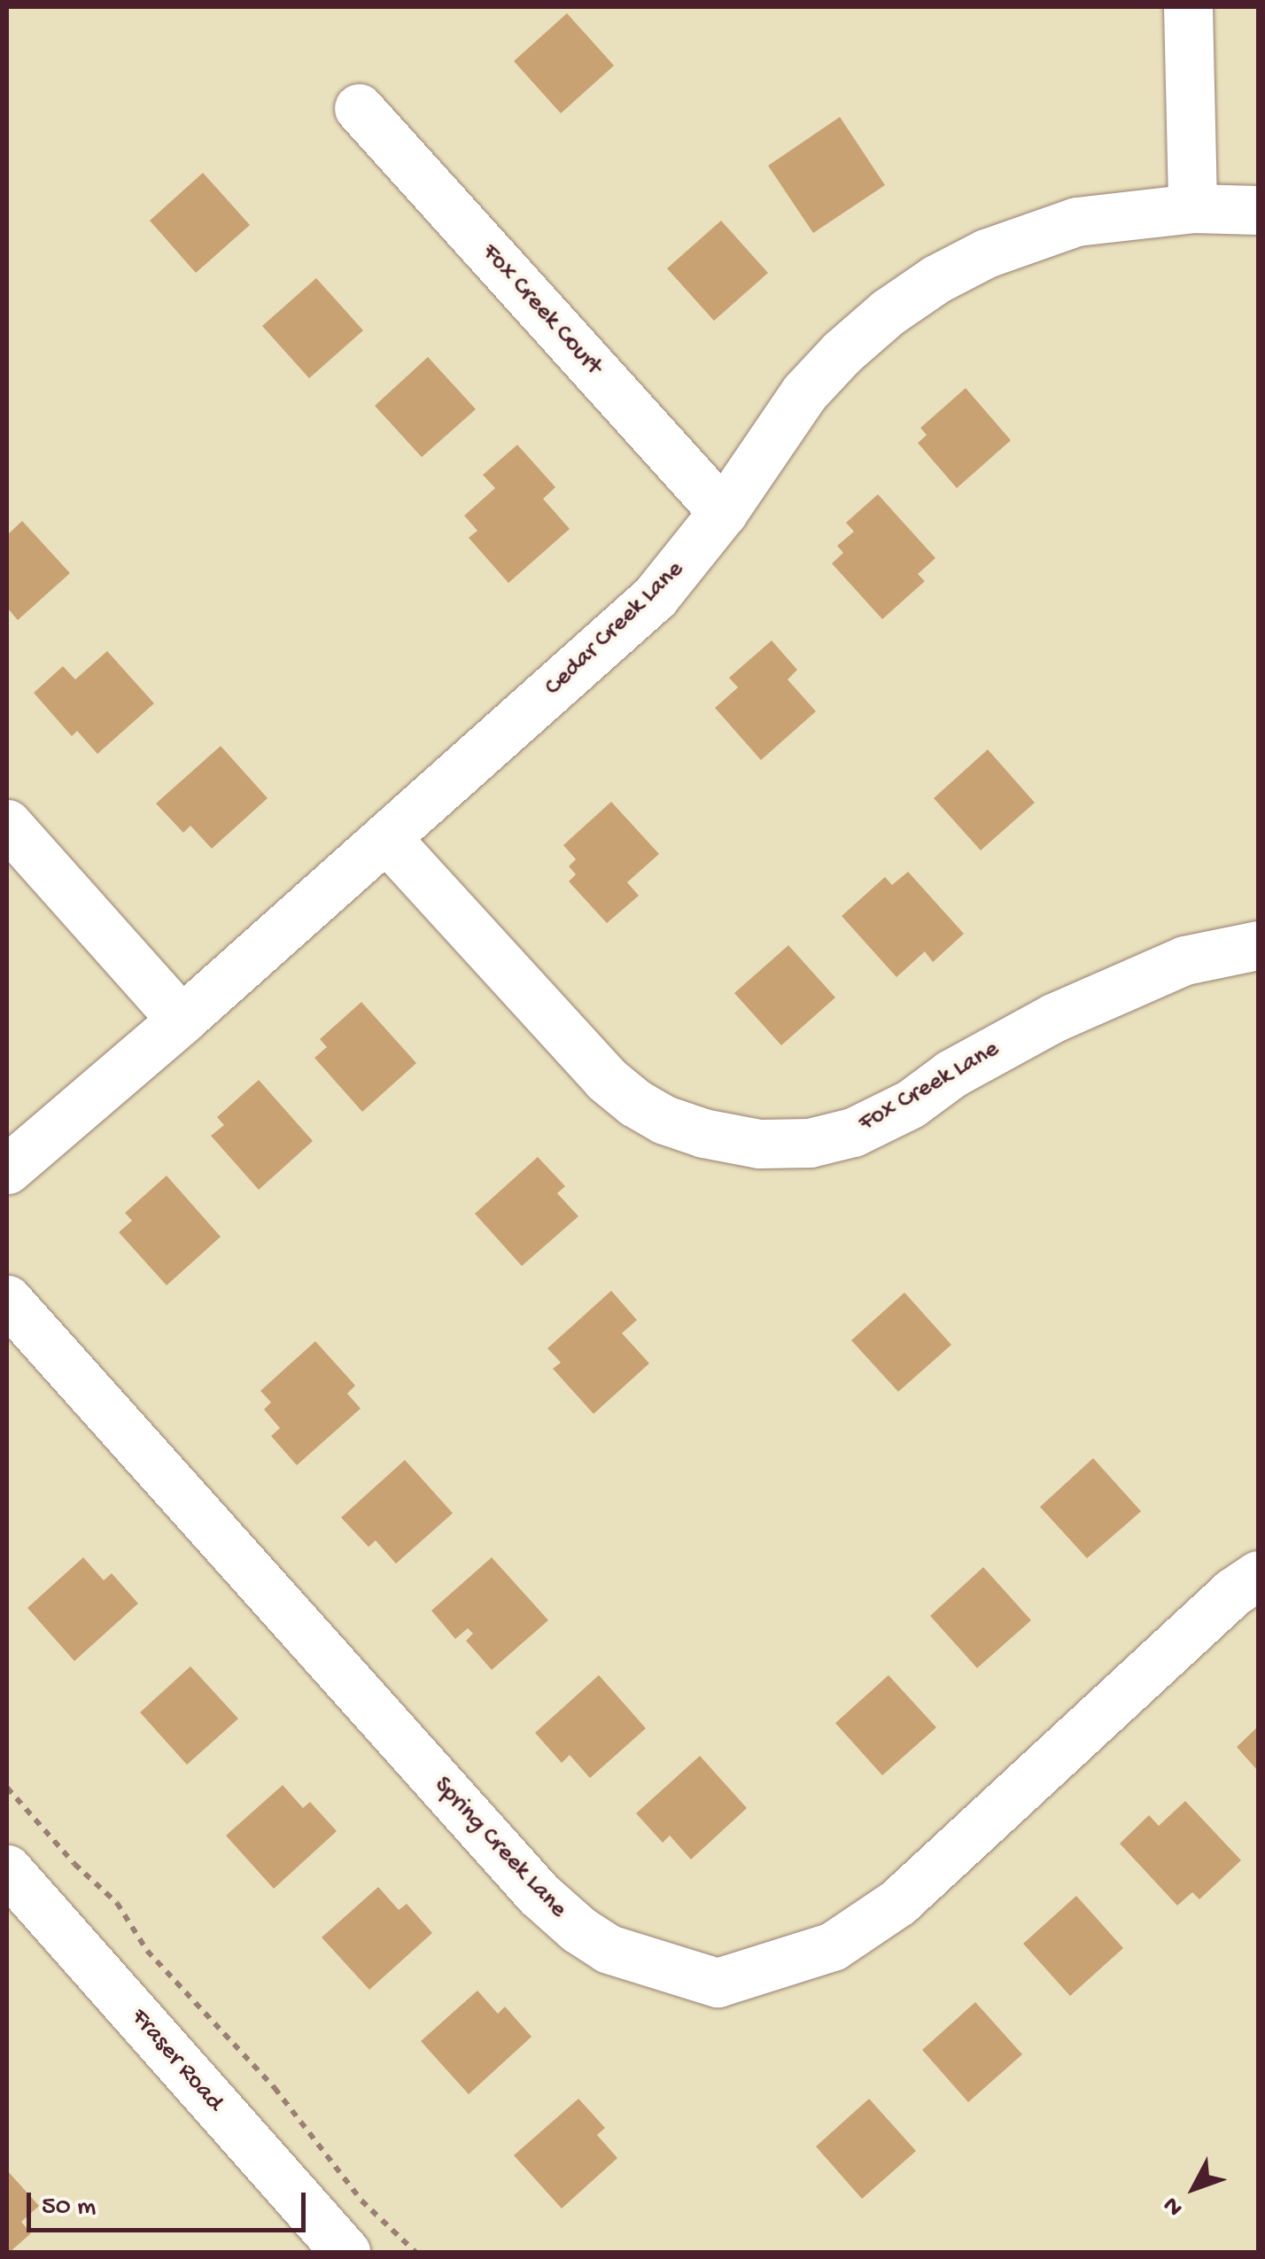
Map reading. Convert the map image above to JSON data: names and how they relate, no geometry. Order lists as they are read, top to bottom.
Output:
{
  "streets": {
    "street": [
      "Fox Creek Court",
      "Cedar Creek Lane",
      "Fox Creek Lane",
      "Spring Creek Lane",
      "Fraser Road"
    ]
  },
  "crossings": [
    ["Fox Creek Court", "Cedar Creek Lane"],
    ["Cedar Creek Lane", "Fox Creek Lane"]
  ],
  "scale_bar": "50 m",
  "north": "bottom left"
}
